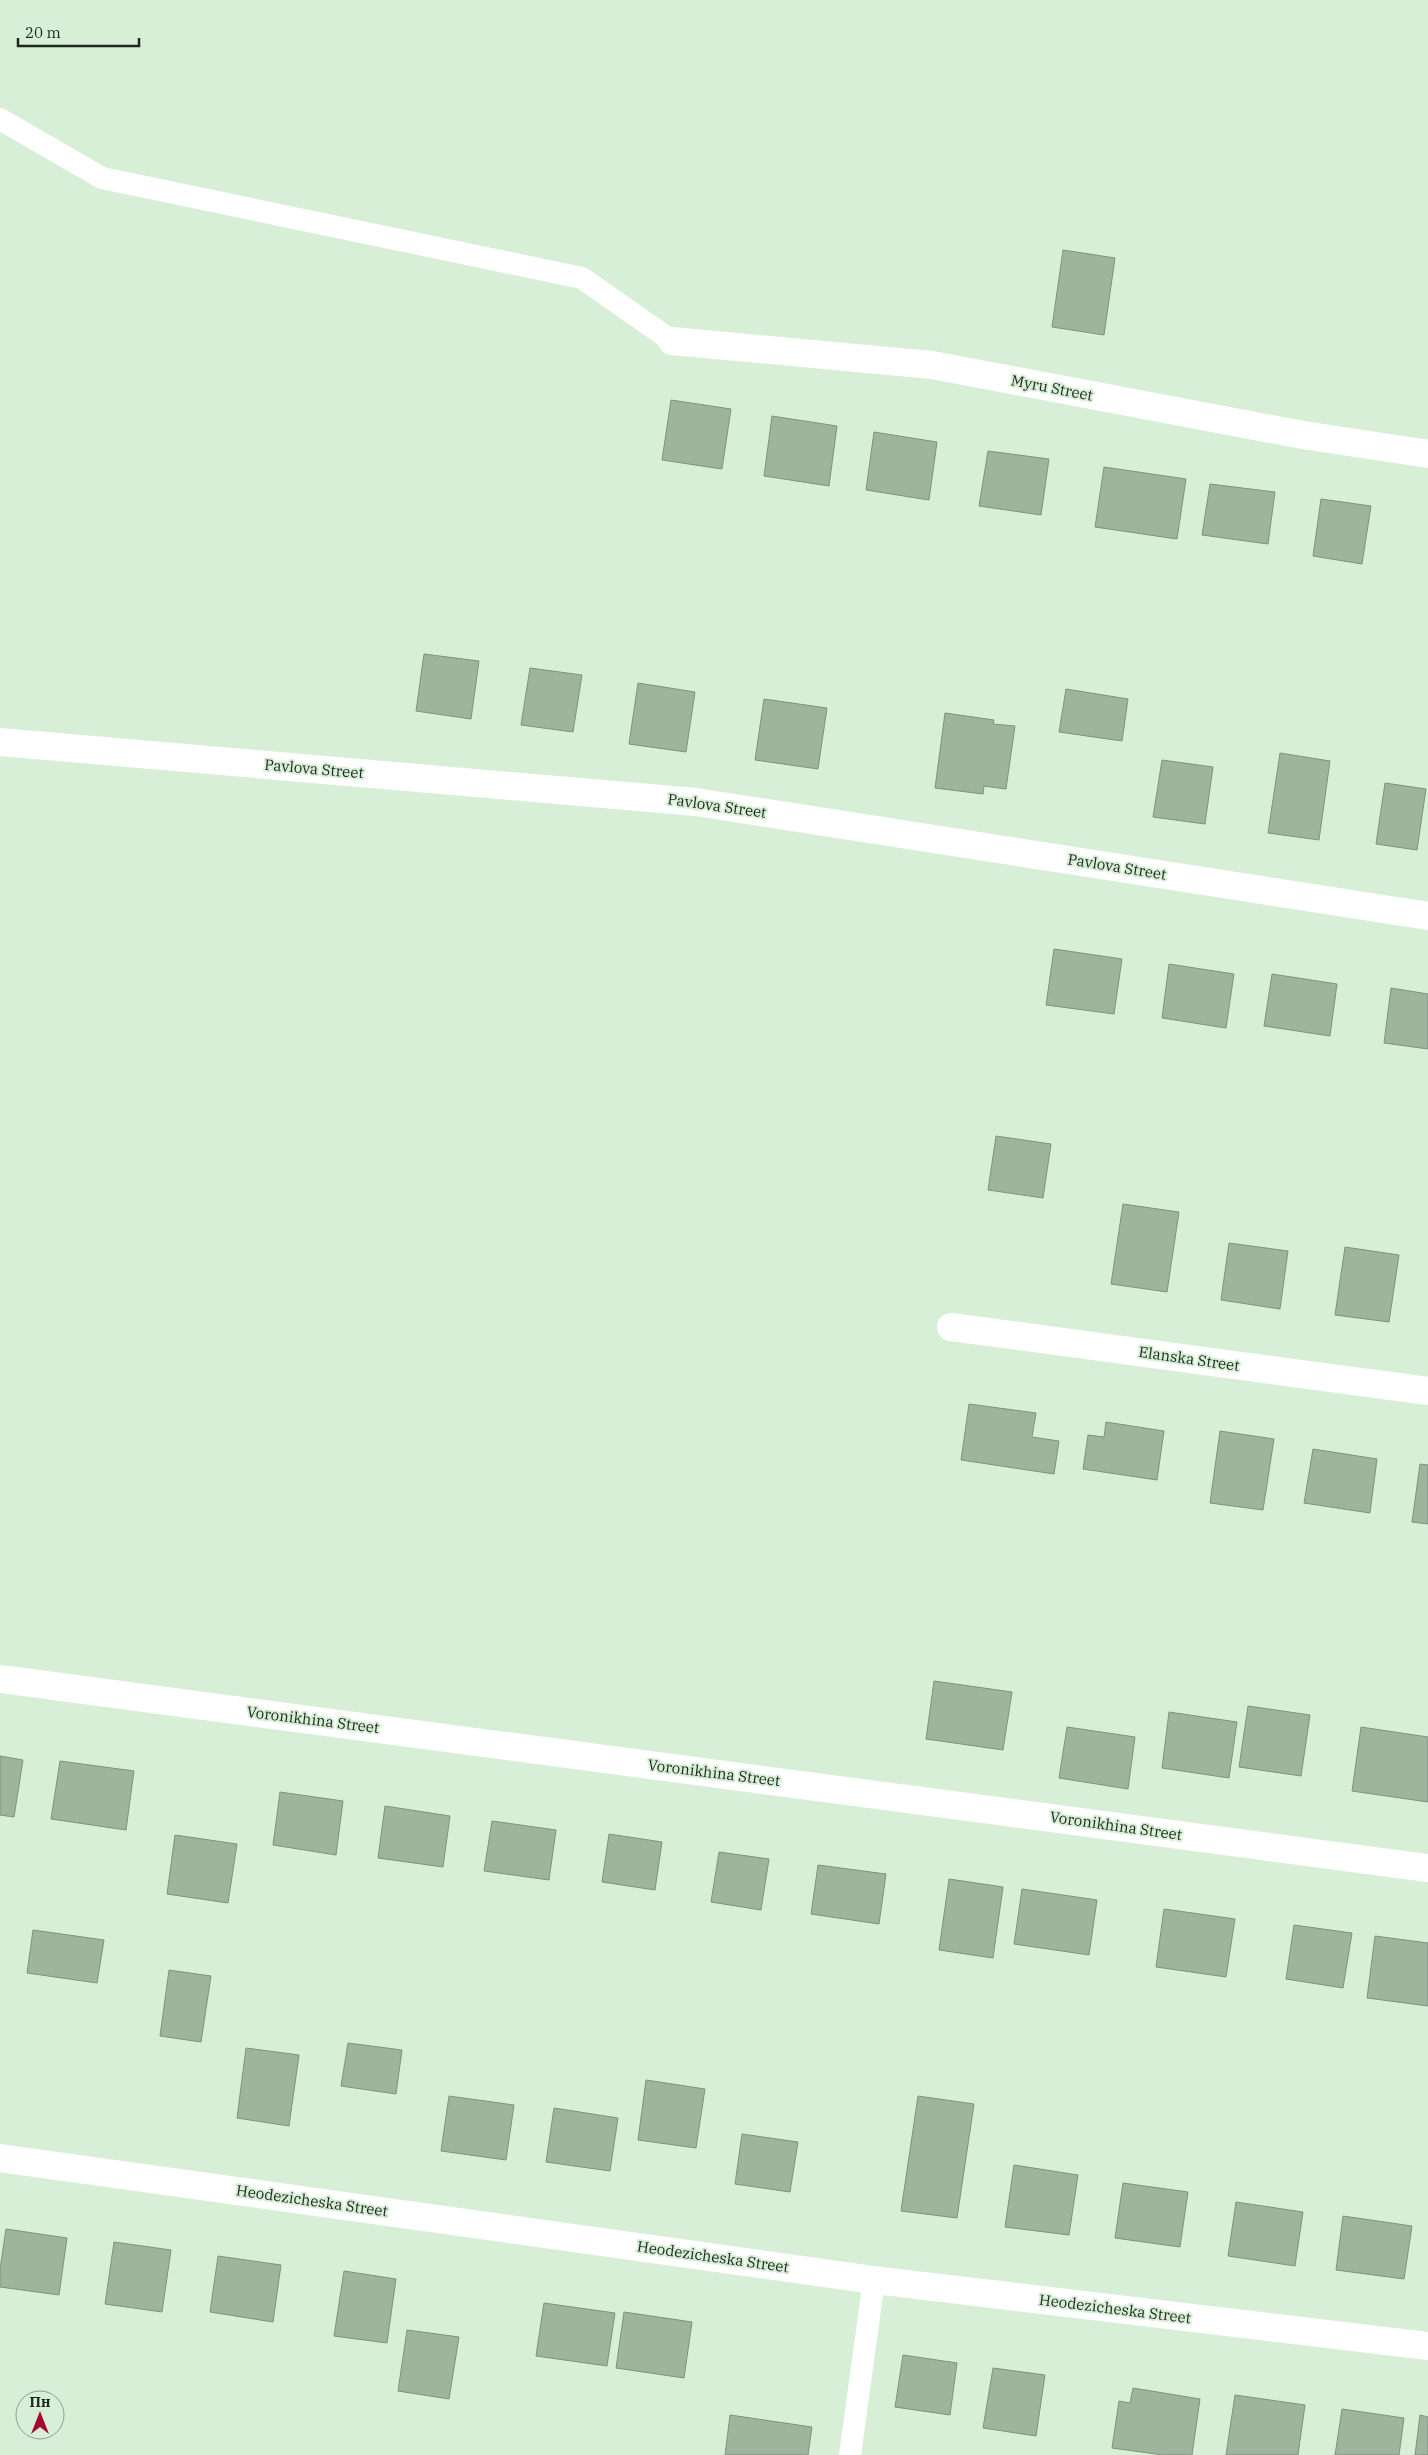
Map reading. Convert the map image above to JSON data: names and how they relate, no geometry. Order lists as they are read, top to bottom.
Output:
{
  "streets": {
    "street": [
      "Myru Street",
      "Pavlova Street",
      "Elanska Street",
      "Voronikhina Street",
      "Heodezicheska Street"
    ]
  },
  "scale_bar": "20 m",
  "north": "top"
}
